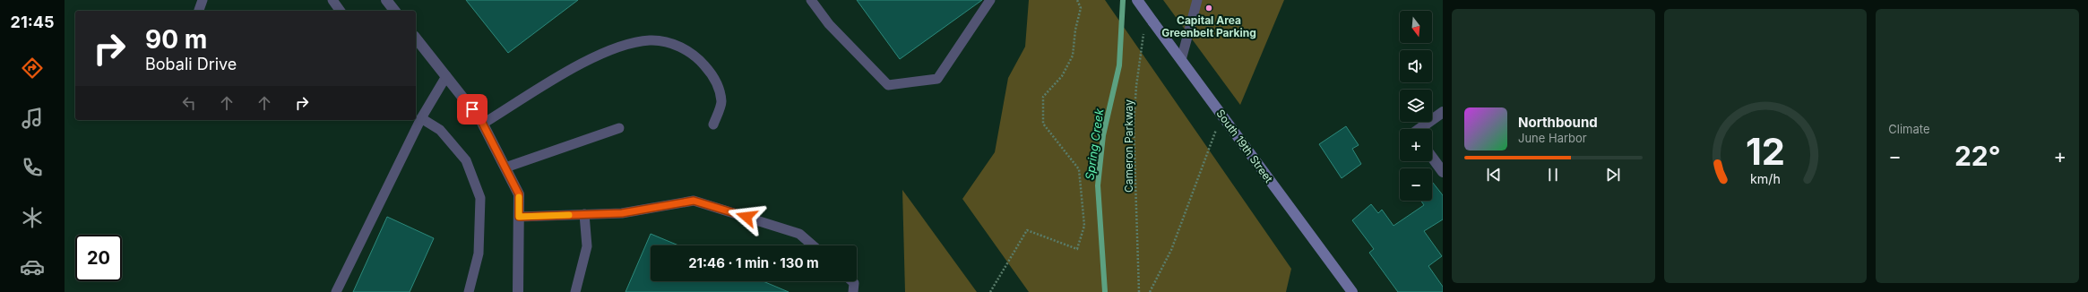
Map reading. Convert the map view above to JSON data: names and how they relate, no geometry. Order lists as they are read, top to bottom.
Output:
{
  "streets": {
    "street": ["South 19th Street"],
    "path": ["Cameron Parkway"]
  },
  "crossings": [
    ["Cameron Parkway", "South 19th Street"]
  ],
  "water": ["Spring Creek"],
  "places": ["Capital Area Greenbelt Parking"],
  "north": "bottom",
  "page": {
    "tabs": "21:45",
    "tile": "Climate",
    "map_buttons": ["+", "−"],
    "turn": ["90 m", "Bobali Drive"],
    "song": ["Northbound", "June Harbor"],
    "heat": ["−", "22°", "+"],
    "limit": "20",
    "trip": "21:46 · 1 min · 130 m",
    "gauge": ["12", "km/h"]
  }
}
